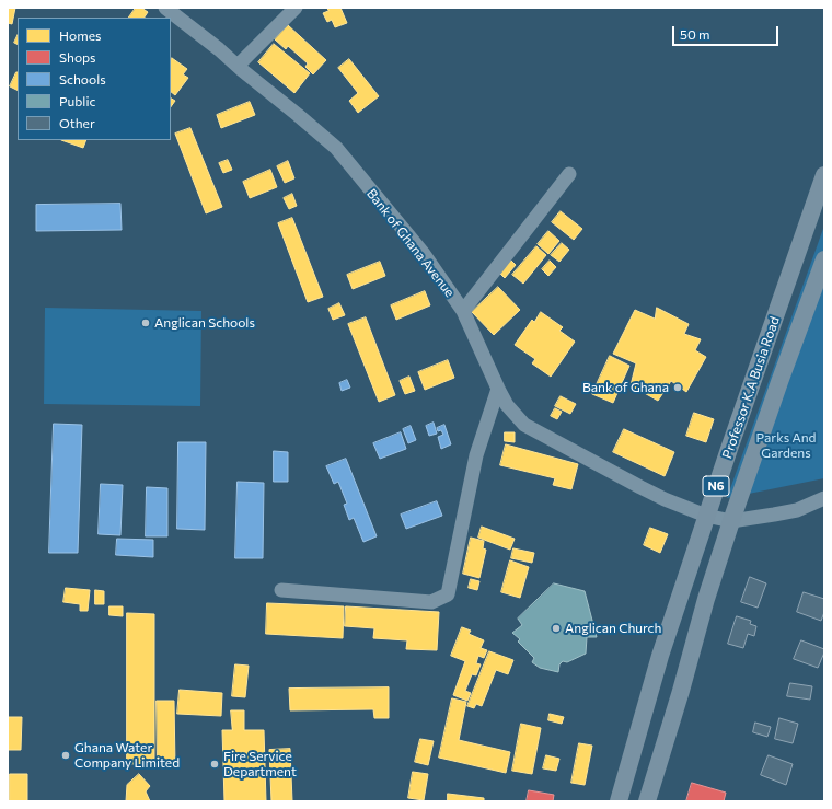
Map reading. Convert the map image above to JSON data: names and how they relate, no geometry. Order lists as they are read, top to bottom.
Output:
{
  "streets": {
    "main road": ["Professor K.A Busia Road", "N6"],
    "street": ["Bank of Ghana Avenue"]
  },
  "crossings": [
    ["Bank of Ghana Avenue", "Professor K.A Busia Road"]
  ],
  "parks": ["Parks And Gardens"],
  "places": [
    "Anglican Schools",
    "Bank of Ghana",
    "Anglican Church",
    "Ghana Water Company Limited",
    "Fire Service Department"
  ],
  "legend": [
    "Homes",
    "Shops",
    "Schools",
    "Public",
    "Other"
  ],
  "scale_bar": "50 m"
}
